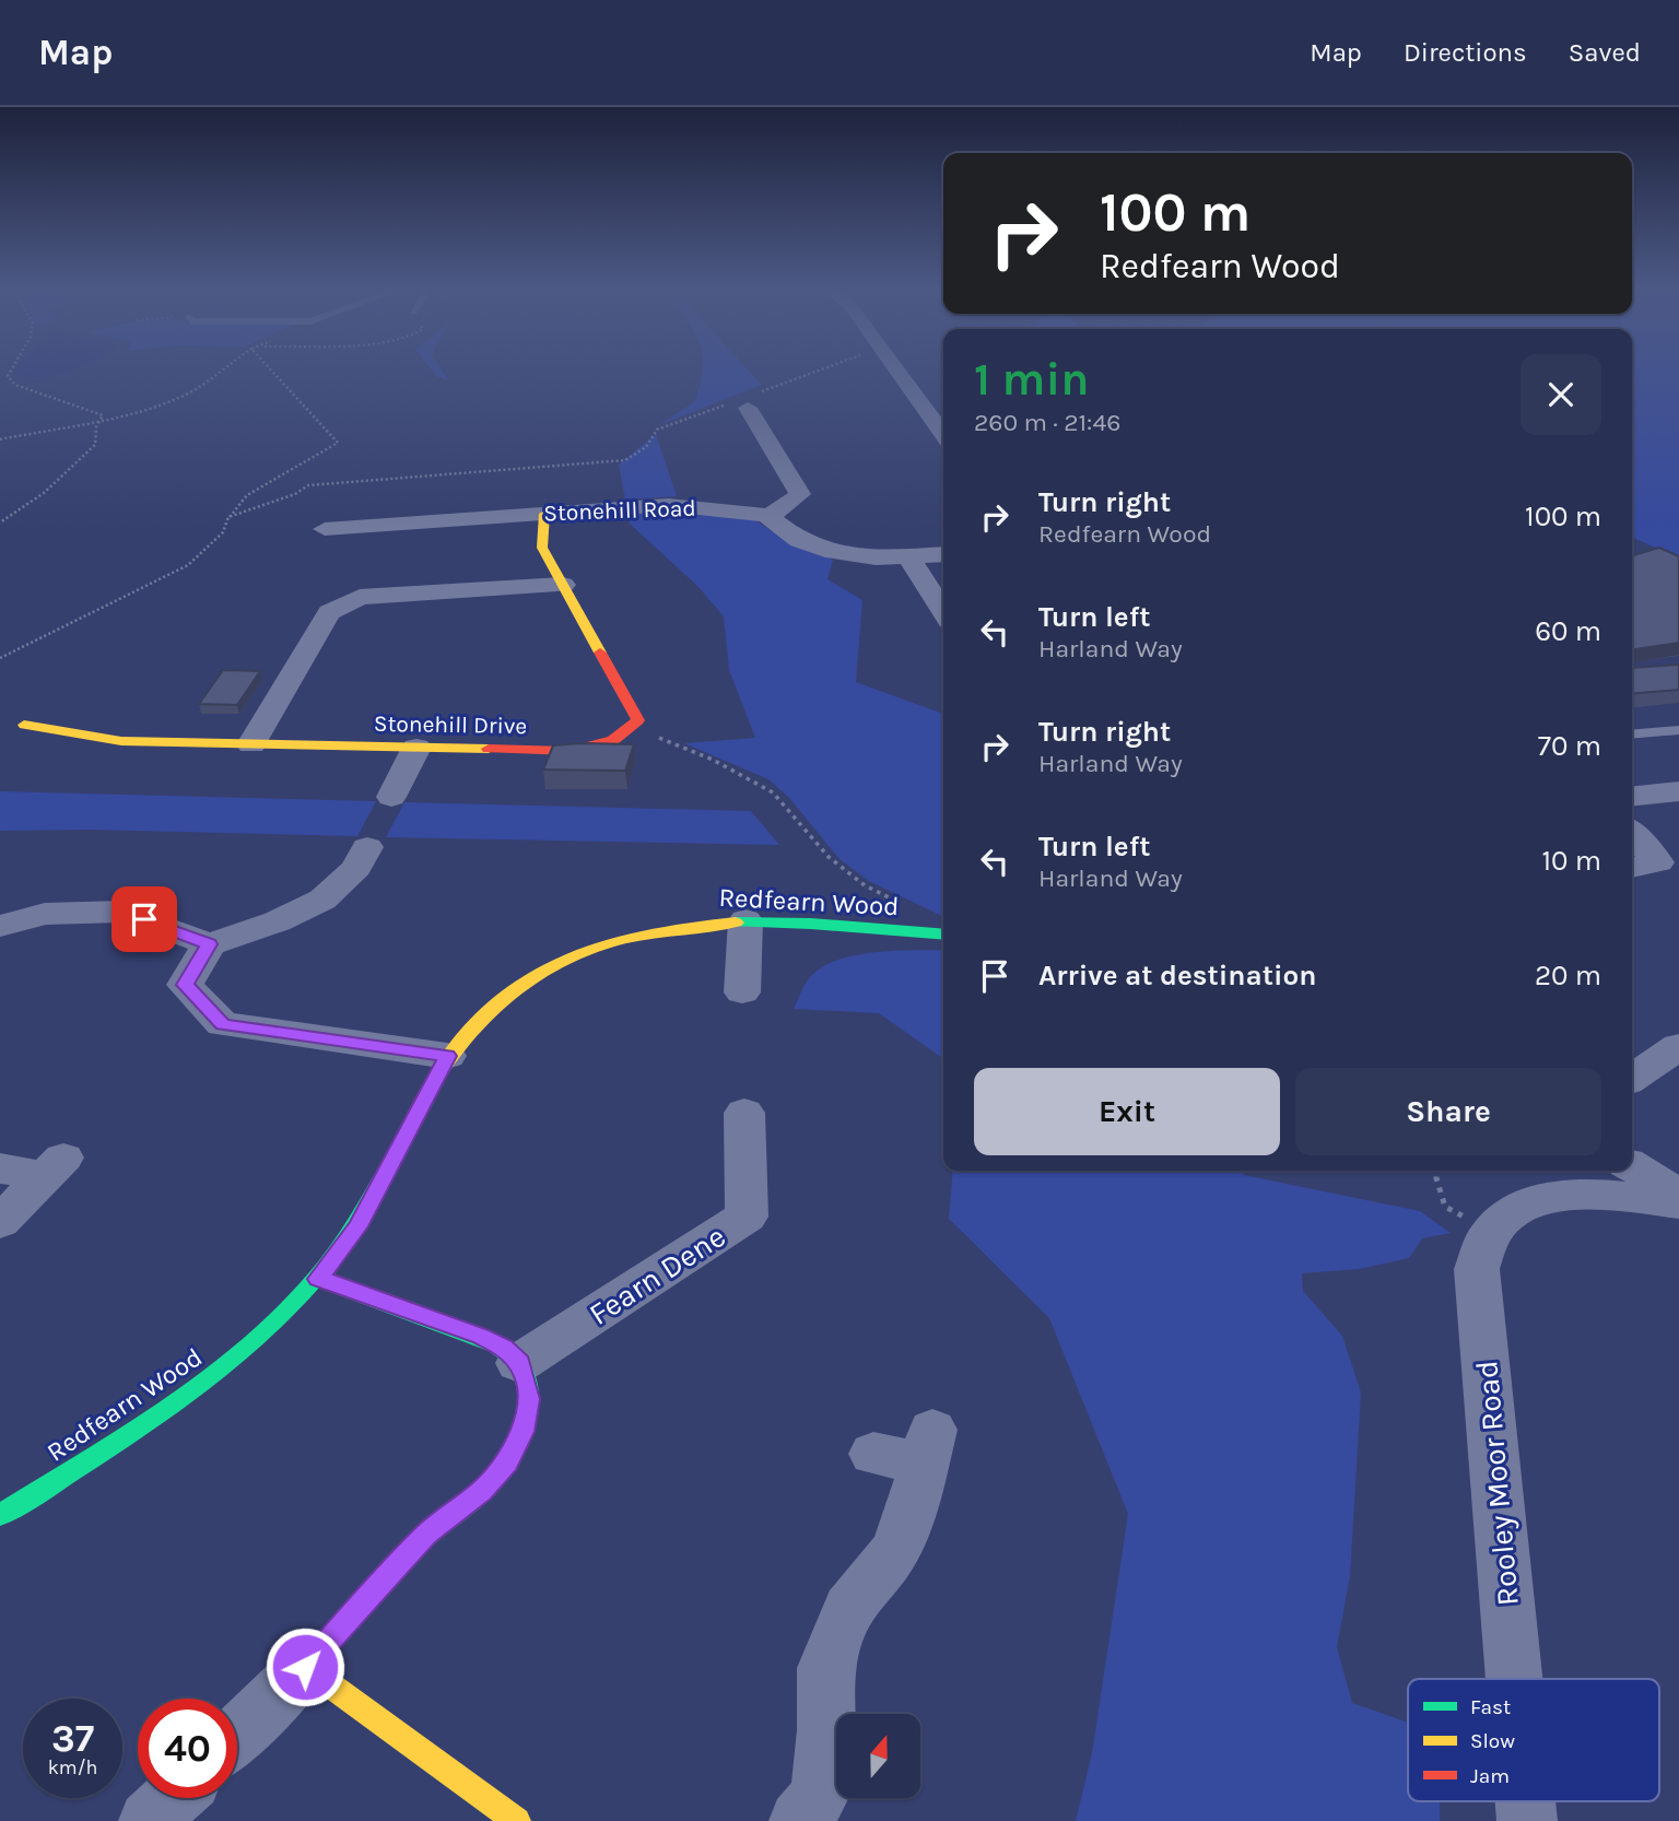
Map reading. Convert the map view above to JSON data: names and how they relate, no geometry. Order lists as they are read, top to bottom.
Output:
{
  "streets": {
    "street": [
      "Stonehill Road",
      "Stonehill Drive",
      "Redfearn Wood",
      "Fearn Dene",
      "Rooley Moor Road"
    ]
  },
  "legend": ["Fast", "Slow", "Jam"],
  "north": "top",
  "page": {
    "header": "Map",
    "nav": ["Map", "Directions", "Saved"],
    "turn": ["100 m", "Redfearn Wood"],
    "heading": ["1 min", "260 m · 21:46"],
    "list": [
      {
        "name": "Turn right",
        "note": "Redfearn Wood",
        "value": "100 m"
      },
      {
        "name": "Turn left",
        "note": "Harland Way",
        "value": "60 m"
      },
      {
        "name": "Turn right",
        "note": "Harland Way",
        "value": "70 m"
      },
      {
        "name": "Turn left",
        "note": "Harland Way",
        "value": "10 m"
      },
      {
        "name": "Arrive at destination",
        "value": "20 m"
      }
    ],
    "buttons": ["Exit", "Share"],
    "speed": "37 km/h",
    "limit": "40"
  }
}
